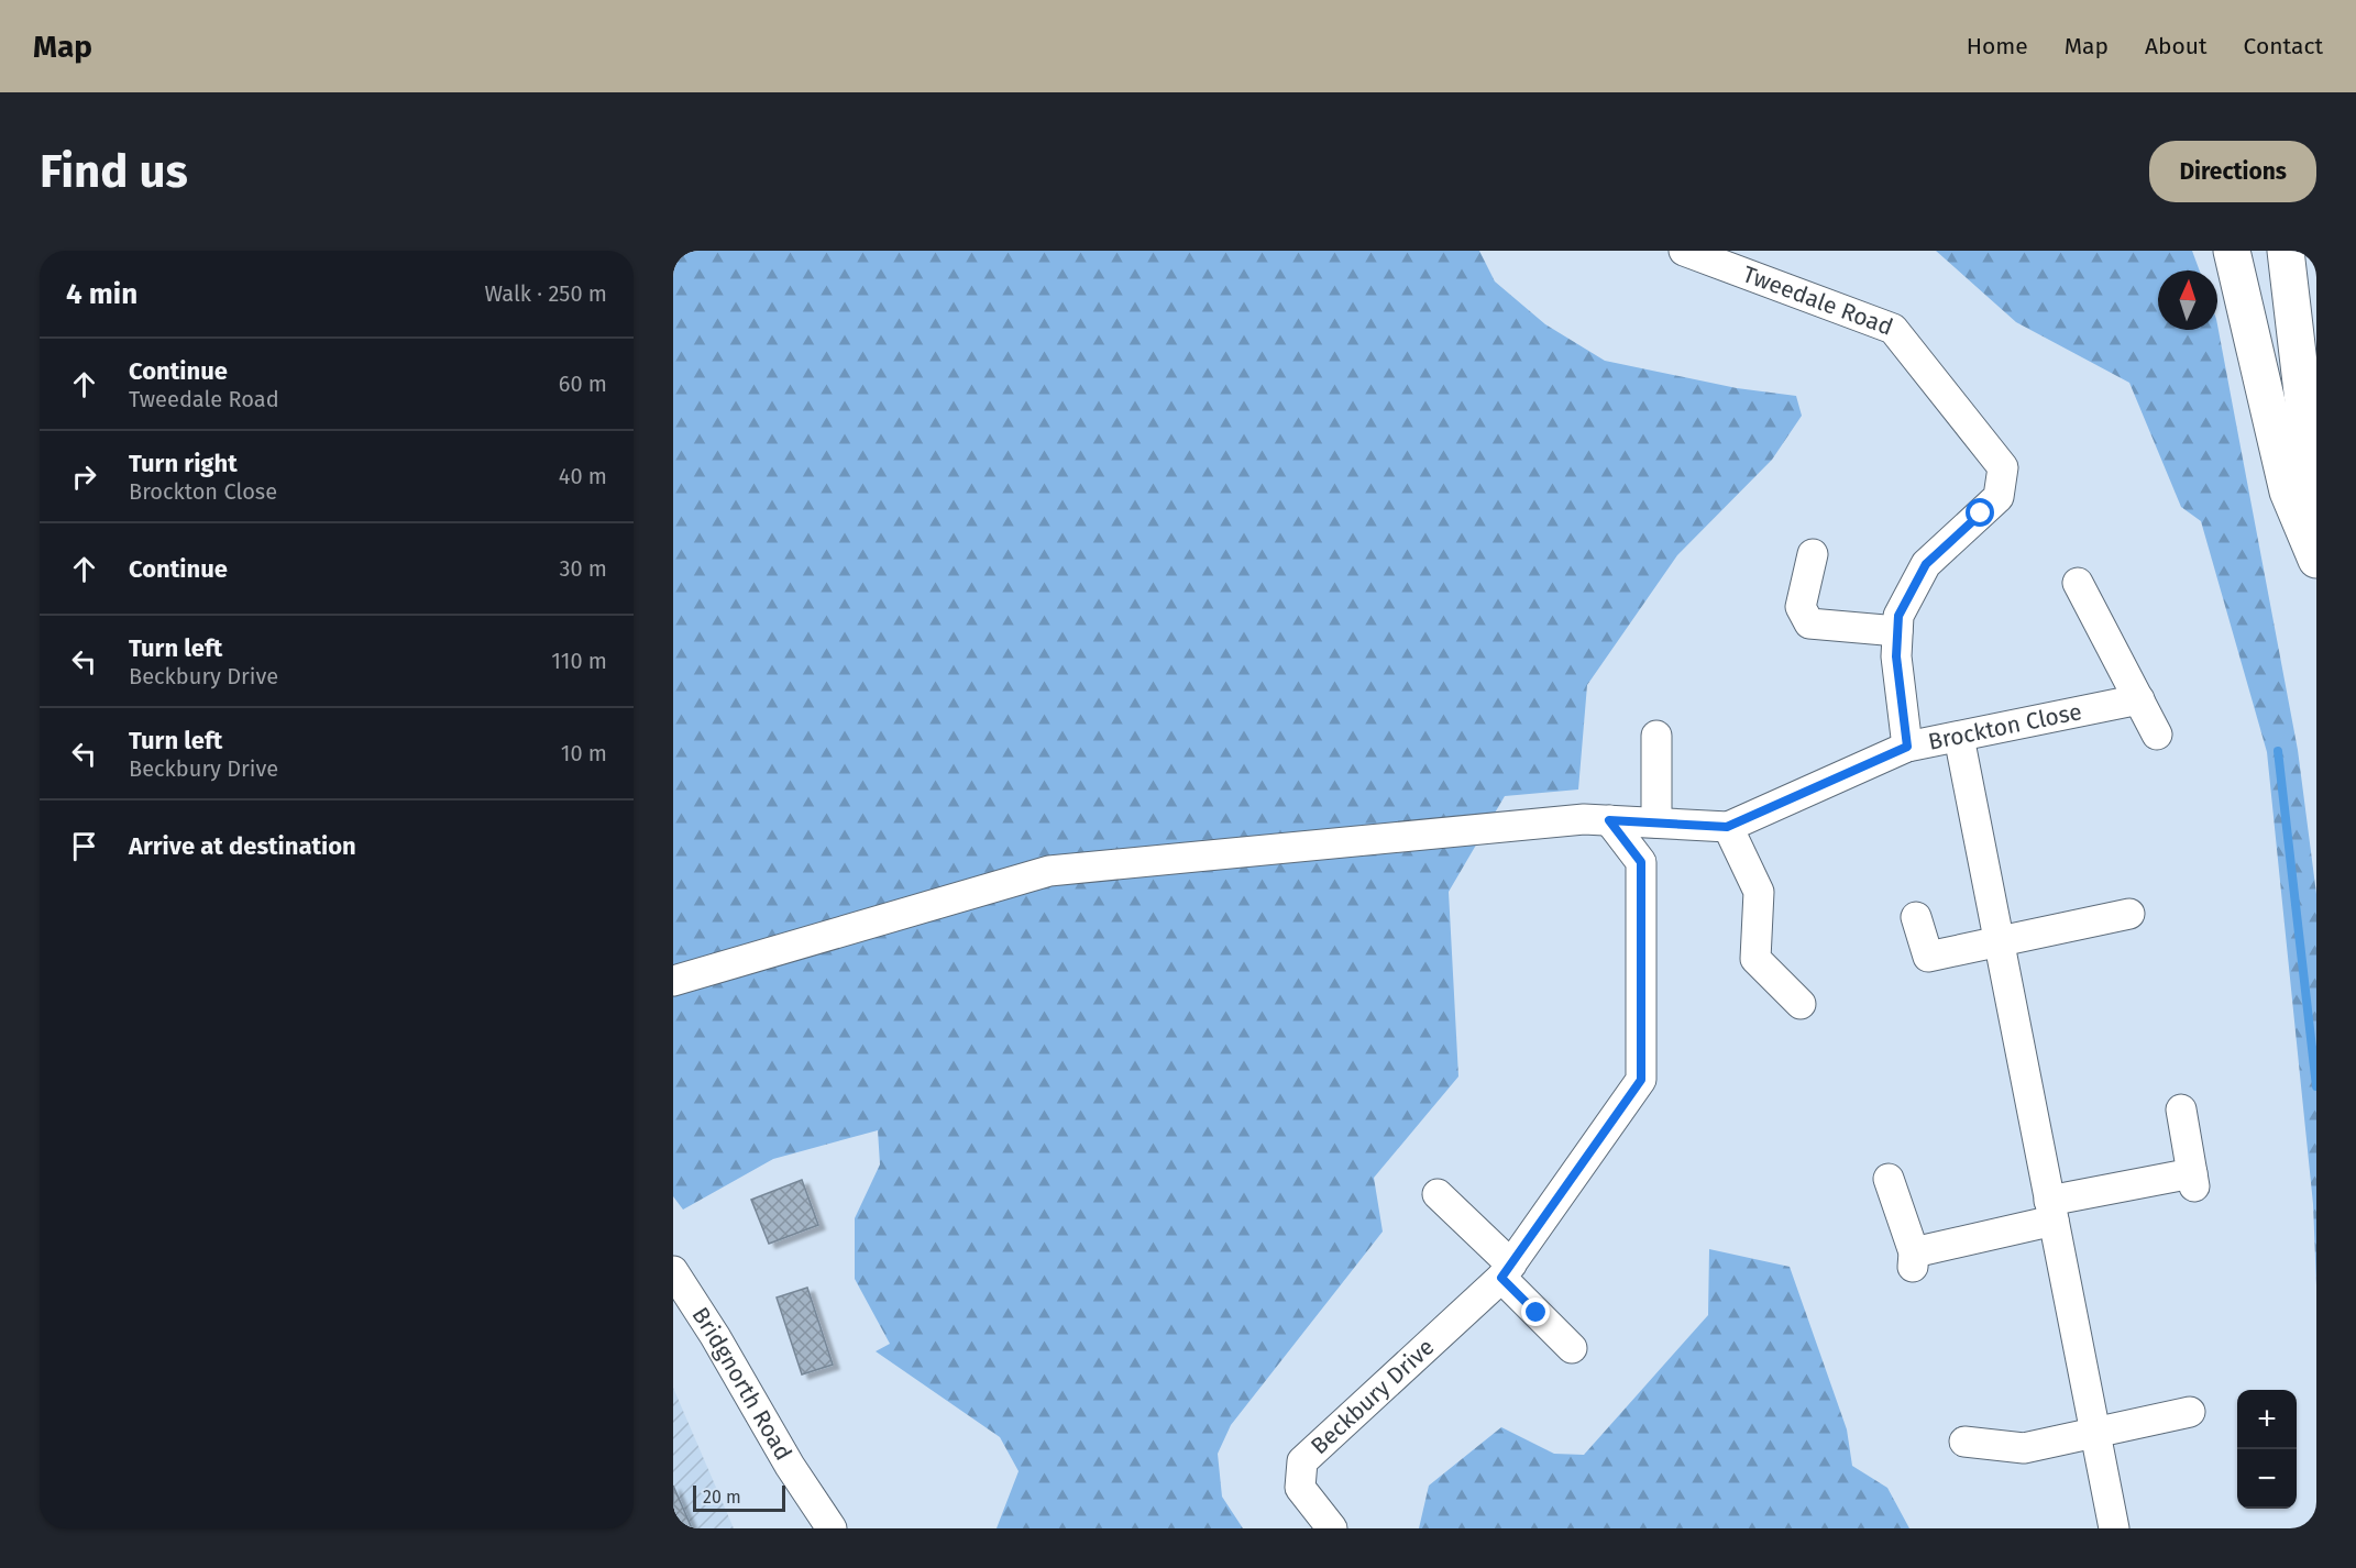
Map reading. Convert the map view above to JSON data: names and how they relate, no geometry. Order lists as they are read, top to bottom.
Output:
{
  "streets": {
    "street": [
      "Tweedale Road",
      "Brockton Close",
      "Bridgnorth Road",
      "Beckbury Drive"
    ]
  },
  "crossings": [
    ["Tweedale Road", "Brockton Close"]
  ],
  "scale_bar": "20 m",
  "north": "top",
  "page": {
    "header": "Map",
    "nav": [
      "Home",
      "Map",
      "About",
      "Contact"
    ],
    "buttons": "Directions",
    "title": "Find us",
    "heading": ["4 min", "Walk · 250 m"],
    "list": [
      ["Continue", "Tweedale Road", "60 m"],
      ["Turn right", "Brockton Close", "40 m"],
      ["Continue", "30 m"],
      ["Turn left", "Beckbury Drive", "110 m"],
      ["Turn left", "Beckbury Drive", "10 m"],
      "Arrive at destination"
    ],
    "map_buttons": ["+", "−"],
    "scale": "20 m"
  }
}
